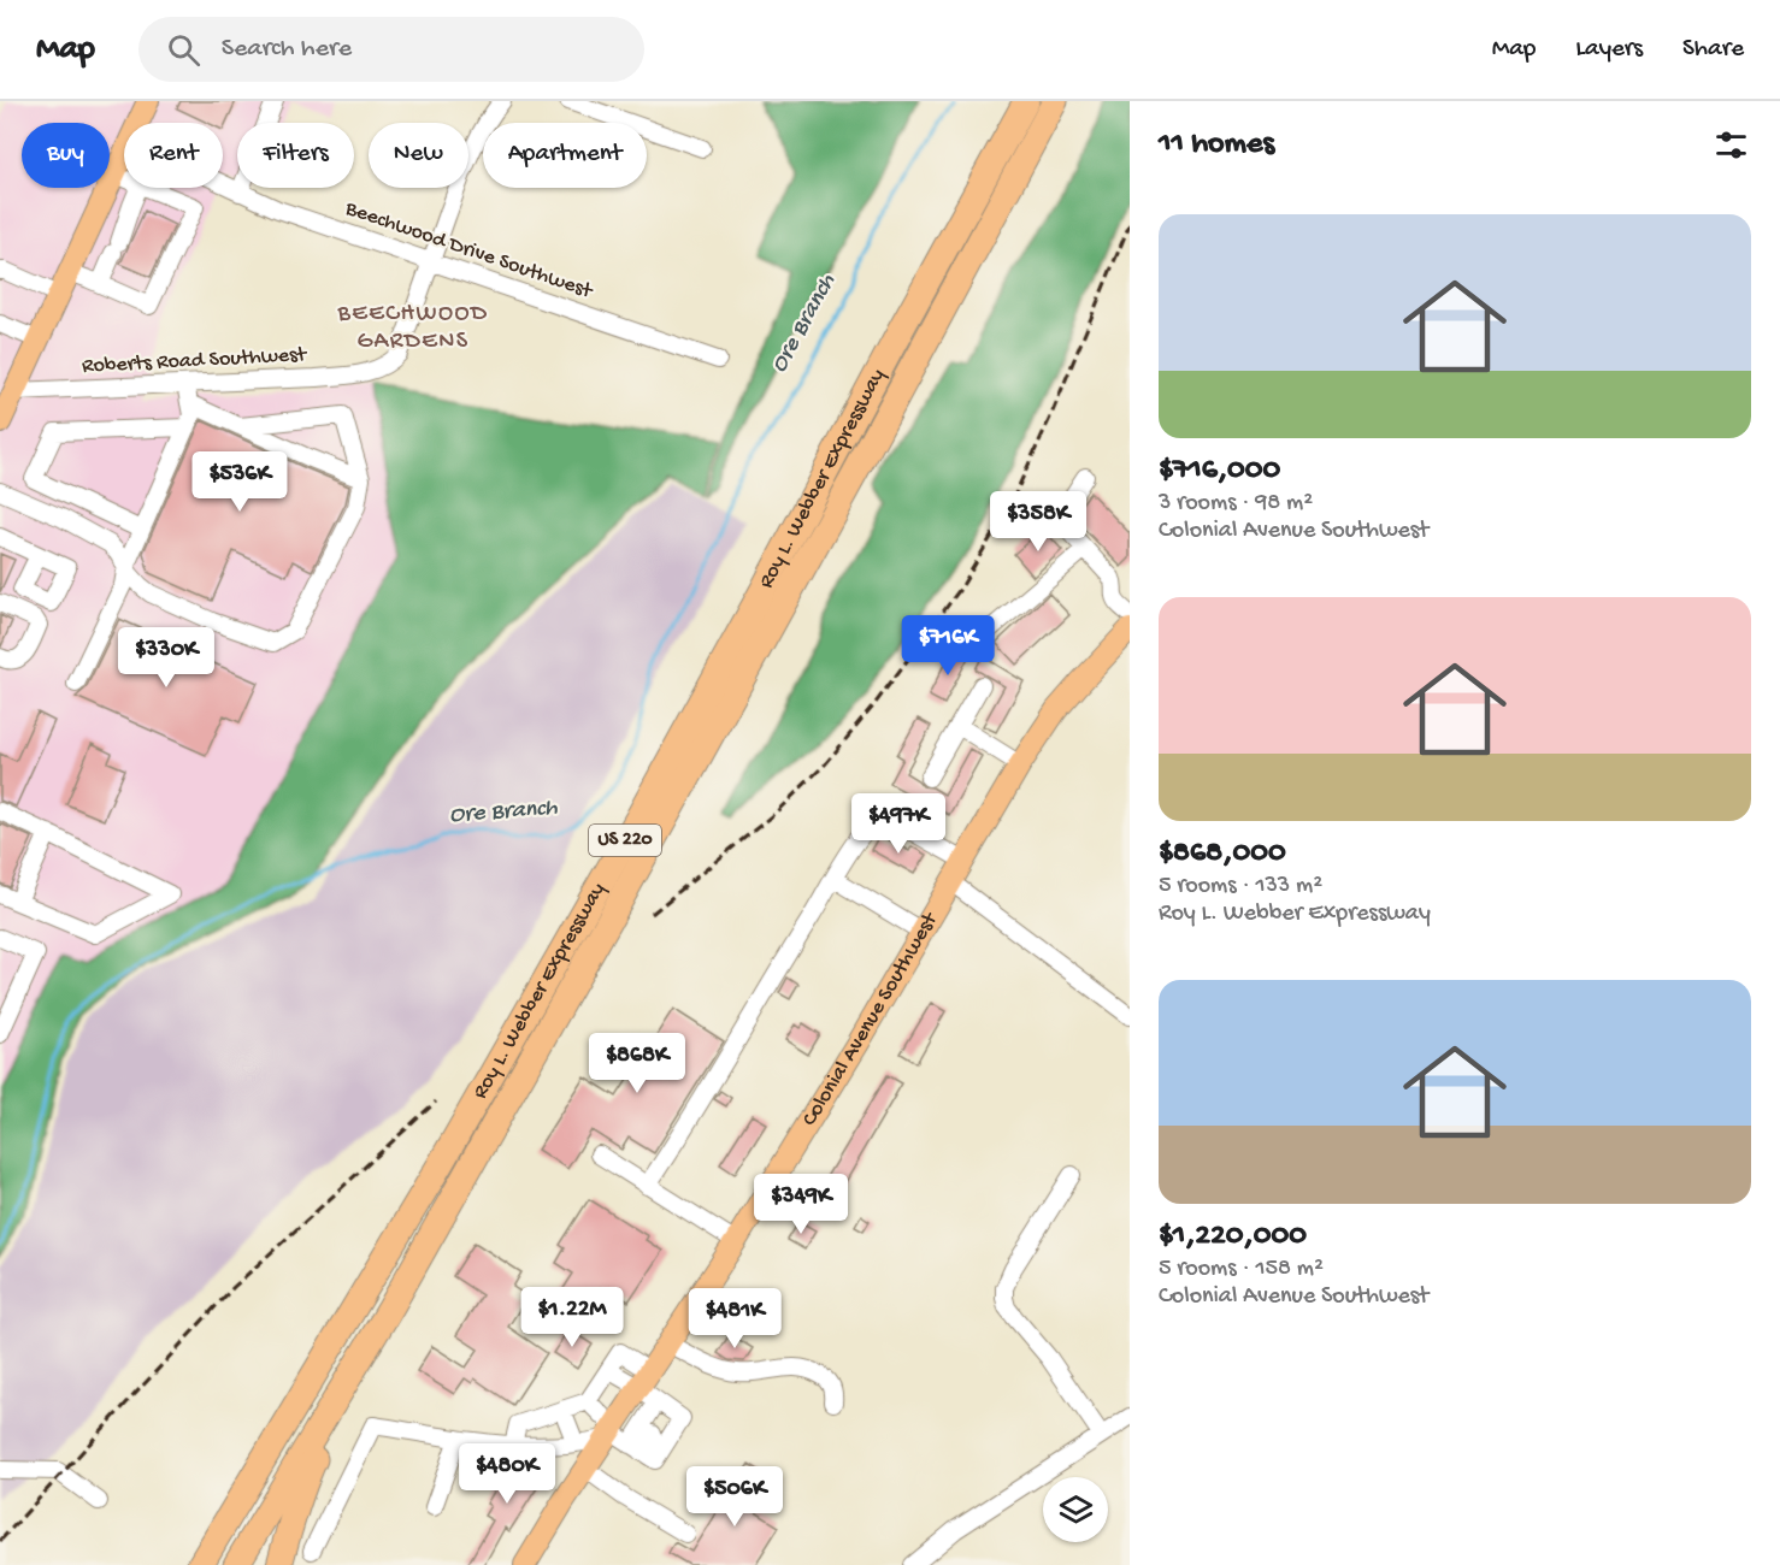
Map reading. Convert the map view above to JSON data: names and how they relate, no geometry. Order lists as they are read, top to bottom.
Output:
{
  "streets": {
    "highway": ["Roy L. Webber Expressway", "US 220"],
    "main road": ["Colonial Avenue Southwest"],
    "street": ["Beechwood Drive Southwest", "Roberts Road Southwest"]
  },
  "crossings": [
    ["Beechwood Drive Southwest", "Roberts Road Southwest"]
  ],
  "districts": ["BEECHWOOD GARDENS"],
  "water": ["Ore Branch"],
  "page": {
    "header": "Map",
    "search": "Search here",
    "nav": ["Map", "Layers", "Share"],
    "heading": "11 homes",
    "chip": [
      "Buy",
      "Rent",
      "Filters",
      "New",
      "Apartment"
    ],
    "list": [
      {
        "name": "$716,000",
        "note": "3 rooms · 98 m² · Colonial Avenue Southwest"
      },
      {
        "name": "$868,000",
        "note": "5 rooms · 133 m² · Roy L. Webber Expressway"
      },
      {
        "name": "$1,220,000",
        "note": "5 rooms · 158 m² · Colonial Avenue Southwest"
      }
    ],
    "price": [
      "$536K",
      "$358K",
      "$716K",
      "$330K",
      "$497K",
      "$868K",
      "$349K",
      "$1.22M",
      "$481K",
      "$480K",
      "$506K"
    ]
  }
}
